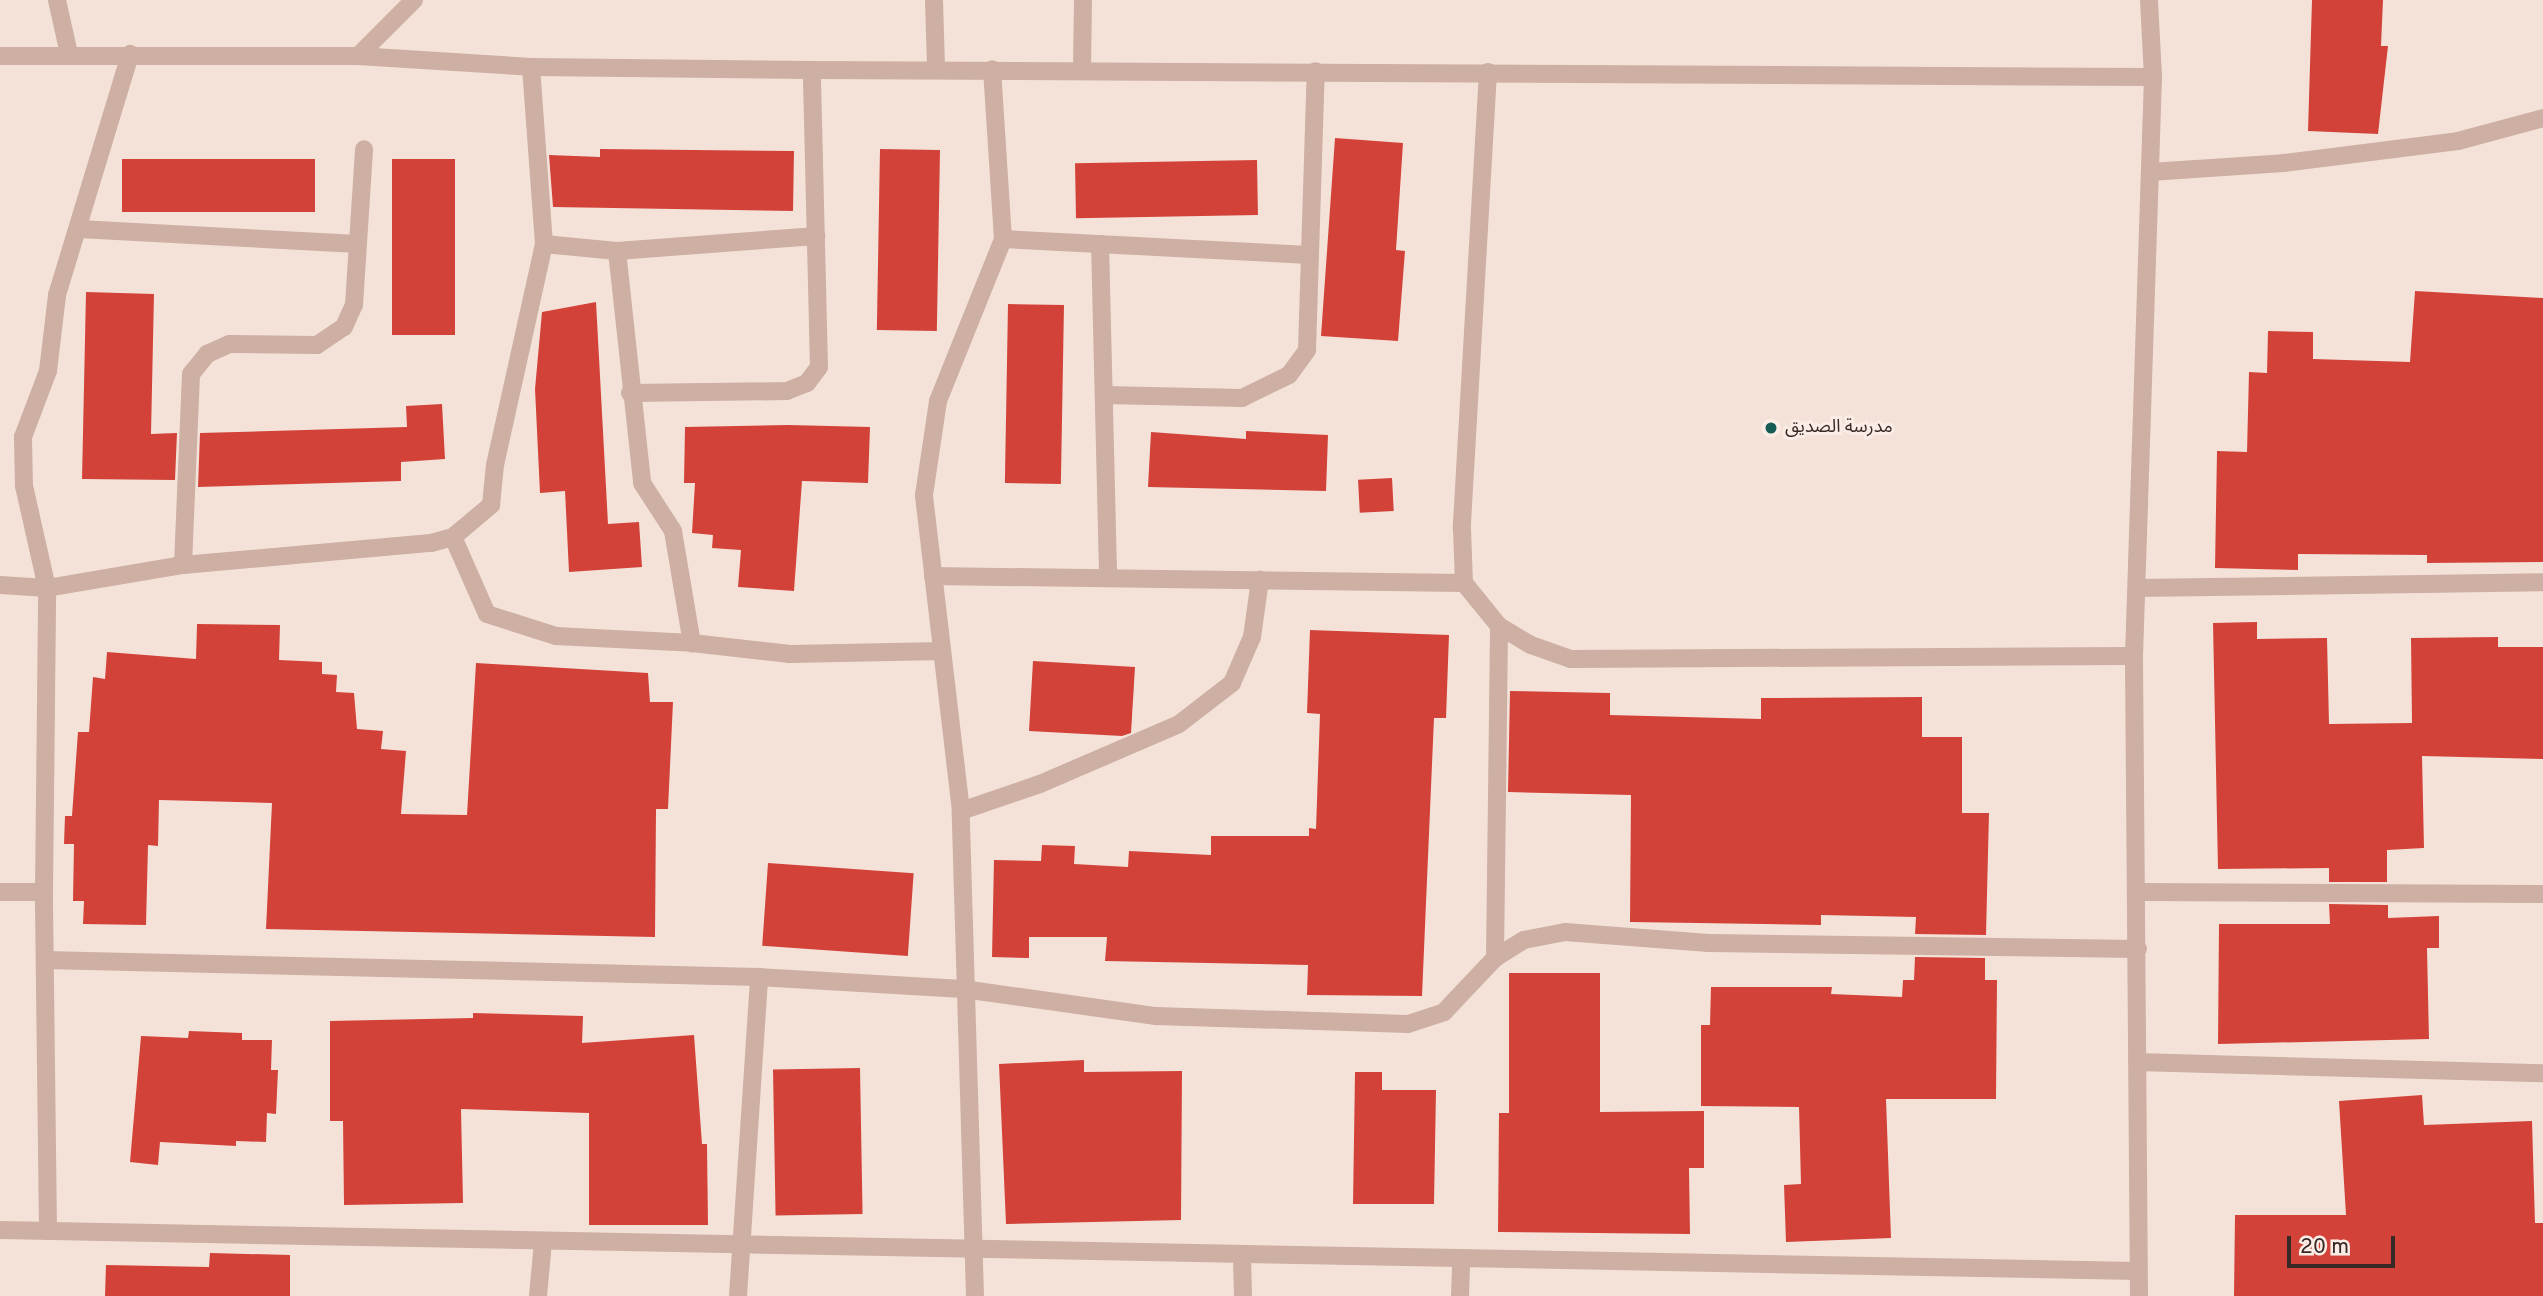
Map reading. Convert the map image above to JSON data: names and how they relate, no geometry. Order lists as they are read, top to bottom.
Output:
{
  "places": ["مدرسة الصديق"],
  "scale_bar": "20 m"
}
